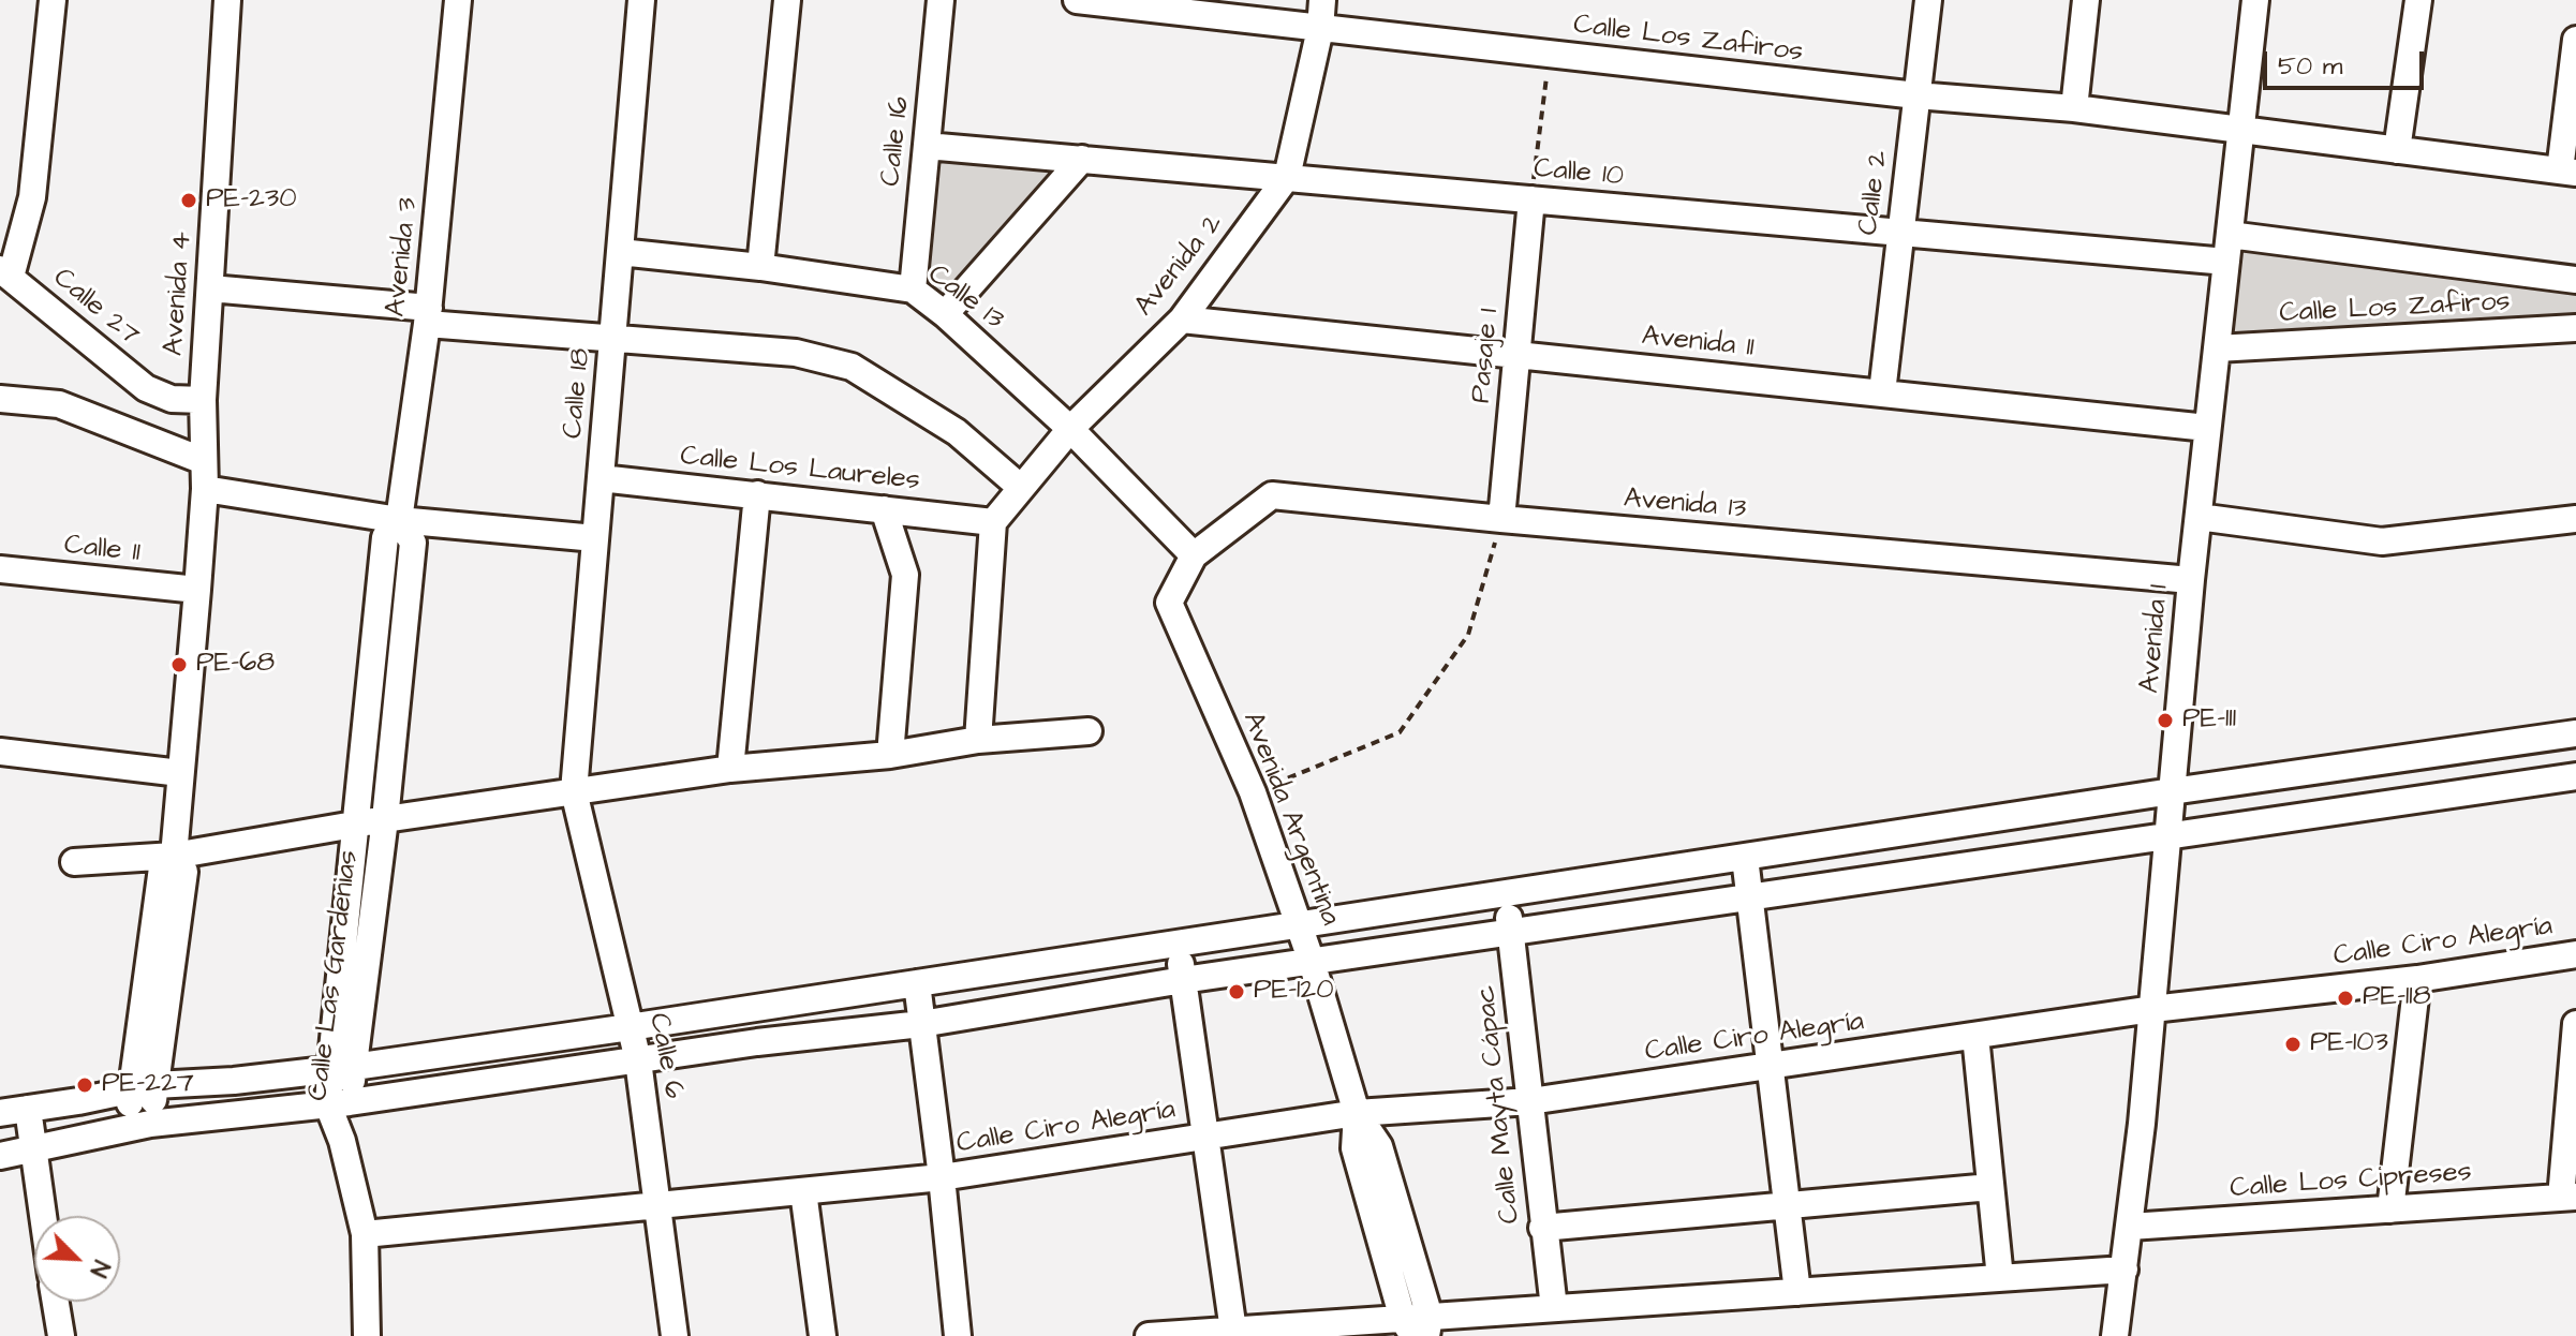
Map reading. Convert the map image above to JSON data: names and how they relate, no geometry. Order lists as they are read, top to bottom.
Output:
{
  "streets": {
    "street": [
      "Calle Los Zafiros",
      "Calle 16",
      "Calle 10",
      "Calle 2",
      "Avenida 3",
      "Avenida 2",
      "Avenida 4",
      "Calle 13",
      "Calle 27",
      "Avenida 11",
      "Pasaje 1",
      "Calle 18",
      "Calle Los Laureles",
      "Avenida 13",
      "Calle 11",
      "Avenida 1",
      "Avenida Argentina",
      "Calle Ciro Alegría",
      "Calle Las Gardenias",
      "Calle 6",
      "Calle Mayta Cápac",
      "Calle Los Cipreses"
    ]
  },
  "crossings": [
    ["Calle Los Zafiros", "Calle 2"],
    ["Calle Los Zafiros", "Avenida 2"],
    ["Calle Los Zafiros", "Avenida 1"],
    ["Calle 16", "Calle 10"],
    ["Calle 16", "Calle 13"],
    ["Calle 10", "Calle 2"],
    ["Calle 10", "Avenida 2"],
    ["Calle 10", "Pasaje 1"],
    ["Calle 10", "Avenida 1"],
    ["Calle 2", "Avenida 11"],
    ["Avenida 3", "Calle Las Gardenias"],
    ["Avenida 2", "Calle 13"],
    ["Avenida 2", "Avenida 11"],
    ["Avenida 2", "Calle Los Laureles"],
    ["Avenida 4", "Calle 27"],
    ["Avenida 4", "Calle 11"],
    ["Calle 13", "Calle 18"],
    ["Calle 13", "Avenida 13"],
    ["Calle 13", "Avenida Argentina"],
    ["Avenida 11", "Pasaje 1"],
    ["Avenida 11", "Avenida 1"],
    ["Pasaje 1", "Avenida 13"],
    ["Calle 18", "Calle Los Laureles"],
    ["Calle 18", "Calle 6"],
    ["Avenida 13", "Avenida 1"],
    ["Avenida 13", "Avenida Argentina"],
    ["Avenida 1", "Calle Ciro Alegría"],
    ["Avenida 1", "Calle Los Cipreses"],
    ["Avenida Argentina", "Calle Ciro Alegría"],
    ["Calle Ciro Alegría", "Calle Las Gardenias"],
    ["Calle Ciro Alegría", "Calle 6"],
    ["Calle Ciro Alegría", "Calle Mayta Cápac"]
  ],
  "places": [
    "PE-230",
    "PE-68",
    "PE-111",
    "PE-120",
    "PE-118",
    "PE-103",
    "PE-227"
  ],
  "scale_bar": "50 m",
  "north": "bottom right"
}
